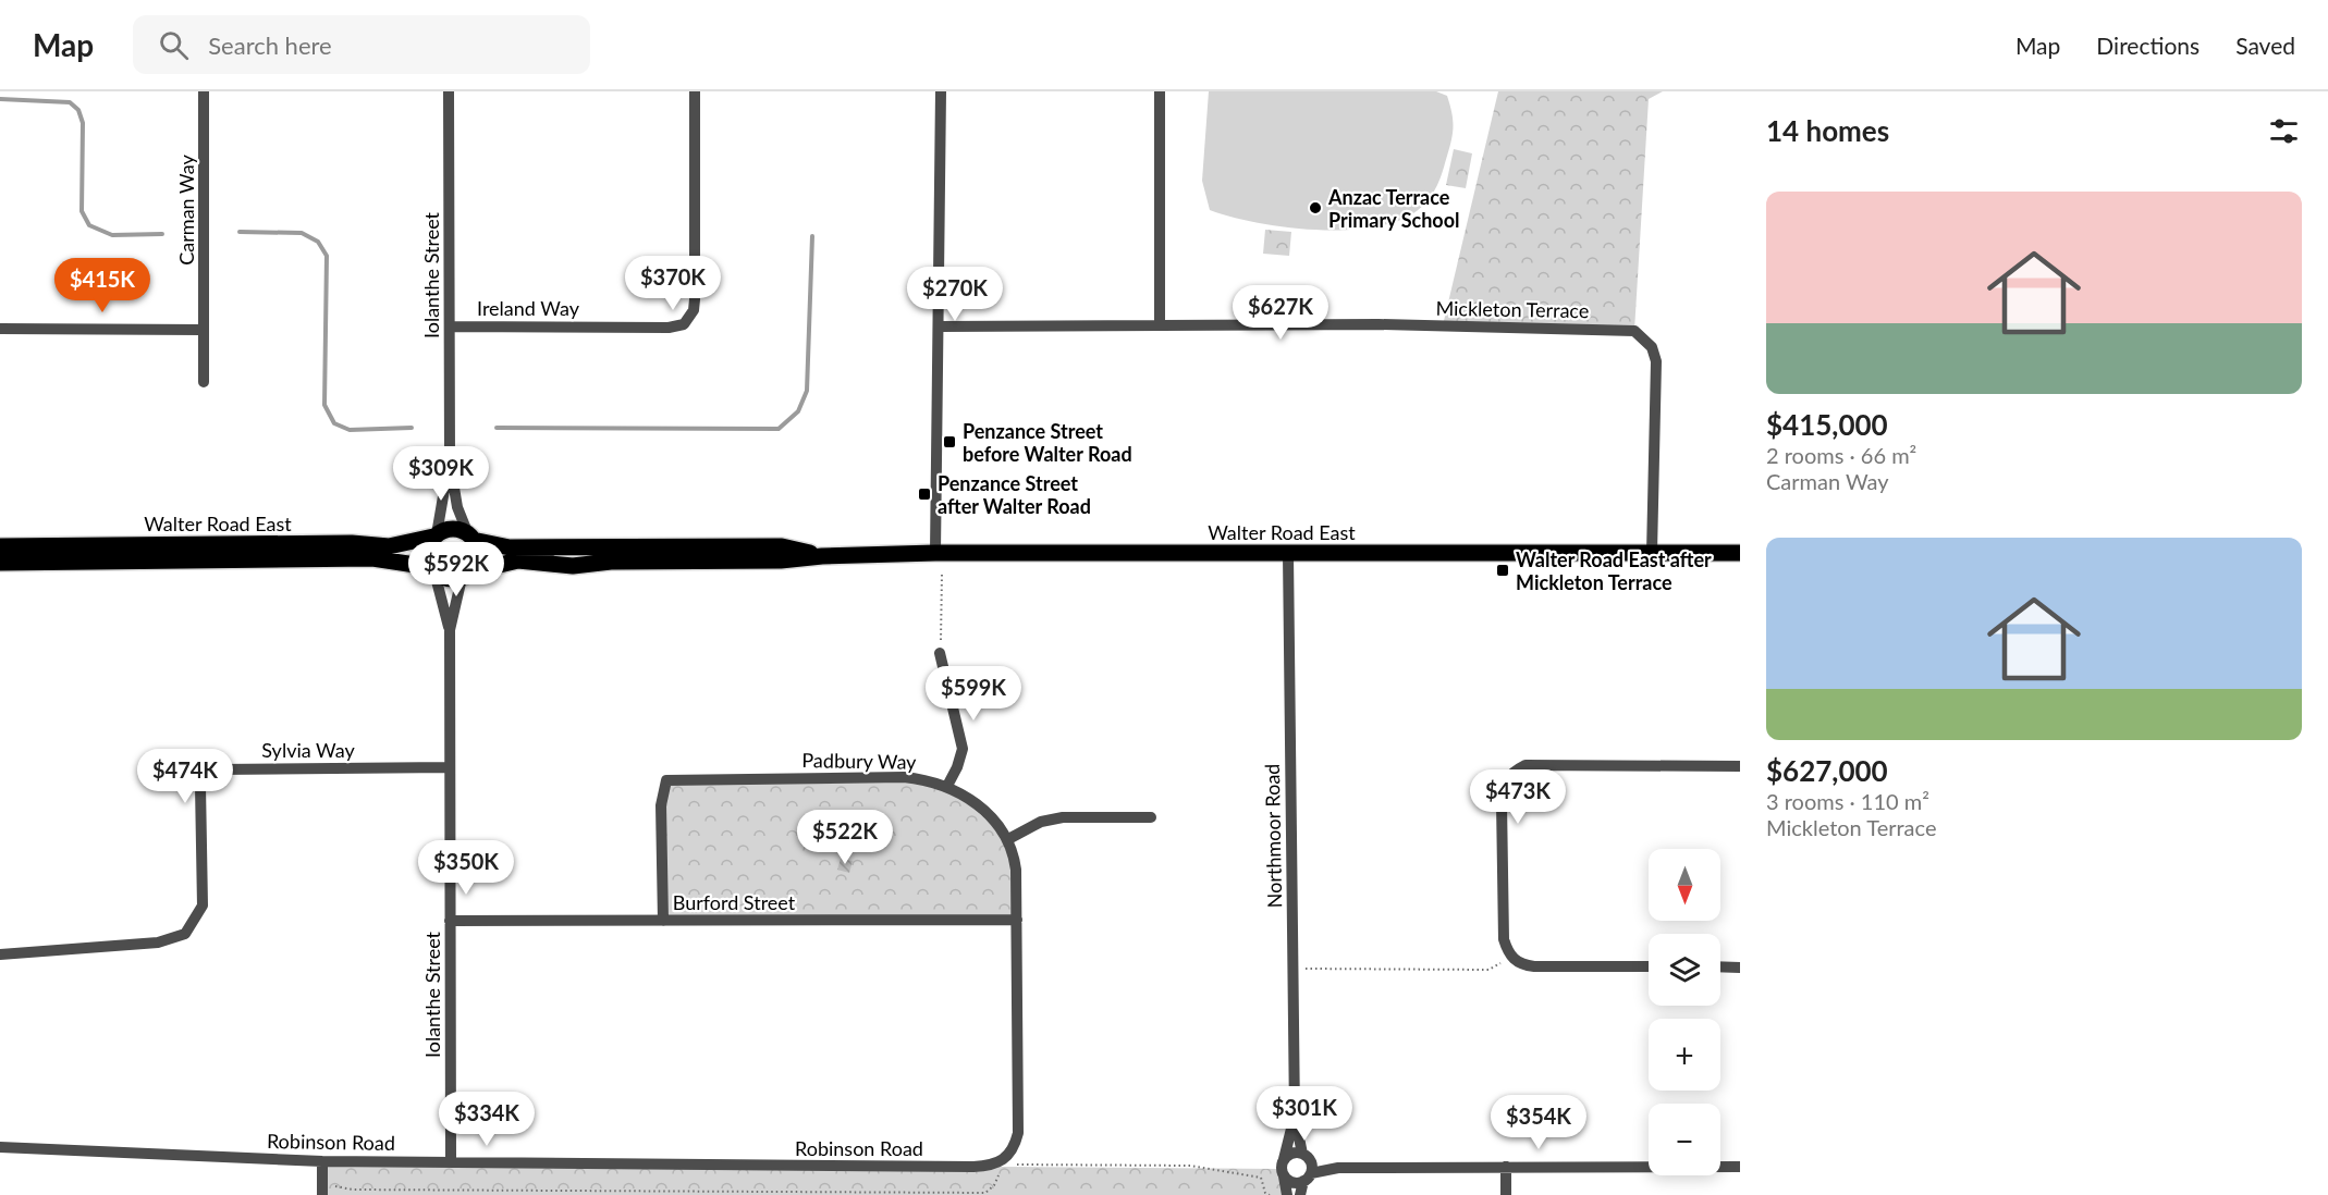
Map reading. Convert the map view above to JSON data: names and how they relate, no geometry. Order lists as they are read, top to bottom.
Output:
{
  "streets": {
    "main road": ["Walter Road East"],
    "street": [
      "Carman Way",
      "Iolanthe Street",
      "Ireland Way",
      "Mickleton Terrace",
      "Sylvia Way",
      "Padbury Way",
      "Northmoor Road",
      "Burford Street",
      "Robinson Road"
    ]
  },
  "crossings": [
    ["Iolanthe Street", "Ireland Way"],
    ["Iolanthe Street", "Walter Road East"],
    ["Iolanthe Street", "Sylvia Way"],
    ["Iolanthe Street", "Burford Street"],
    ["Iolanthe Street", "Robinson Road"],
    ["Mickleton Terrace", "Walter Road East"],
    ["Walter Road East", "Northmoor Road"],
    ["Padbury Way", "Burford Street"],
    ["Padbury Way", "Robinson Road"]
  ],
  "places": {
    "other": ["Anzac Terrace Primary School"],
    "transit": ["Penzance Street before Walter Road", "Penzance Street after Walter Road", "Walter Road East after Mickleton Terrace"]
  },
  "north": "bottom",
  "page": {
    "header": "Map",
    "search": "Search here",
    "nav": ["Map", "Directions", "Saved"],
    "heading": "14 homes",
    "list": [
      {
        "name": "$415,000",
        "note": "2 rooms · 66 m² · Carman Way"
      },
      {
        "name": "$627,000",
        "note": "3 rooms · 110 m² · Mickleton Terrace"
      }
    ],
    "price": [
      "$370K",
      "$415K",
      "$270K",
      "$627K",
      "$309K",
      "$592K",
      "$599K",
      "$474K",
      "$473K",
      "$522K",
      "$350K",
      "$301K",
      "$334K",
      "$354K"
    ],
    "map_buttons": ["+", "−"]
  }
}
